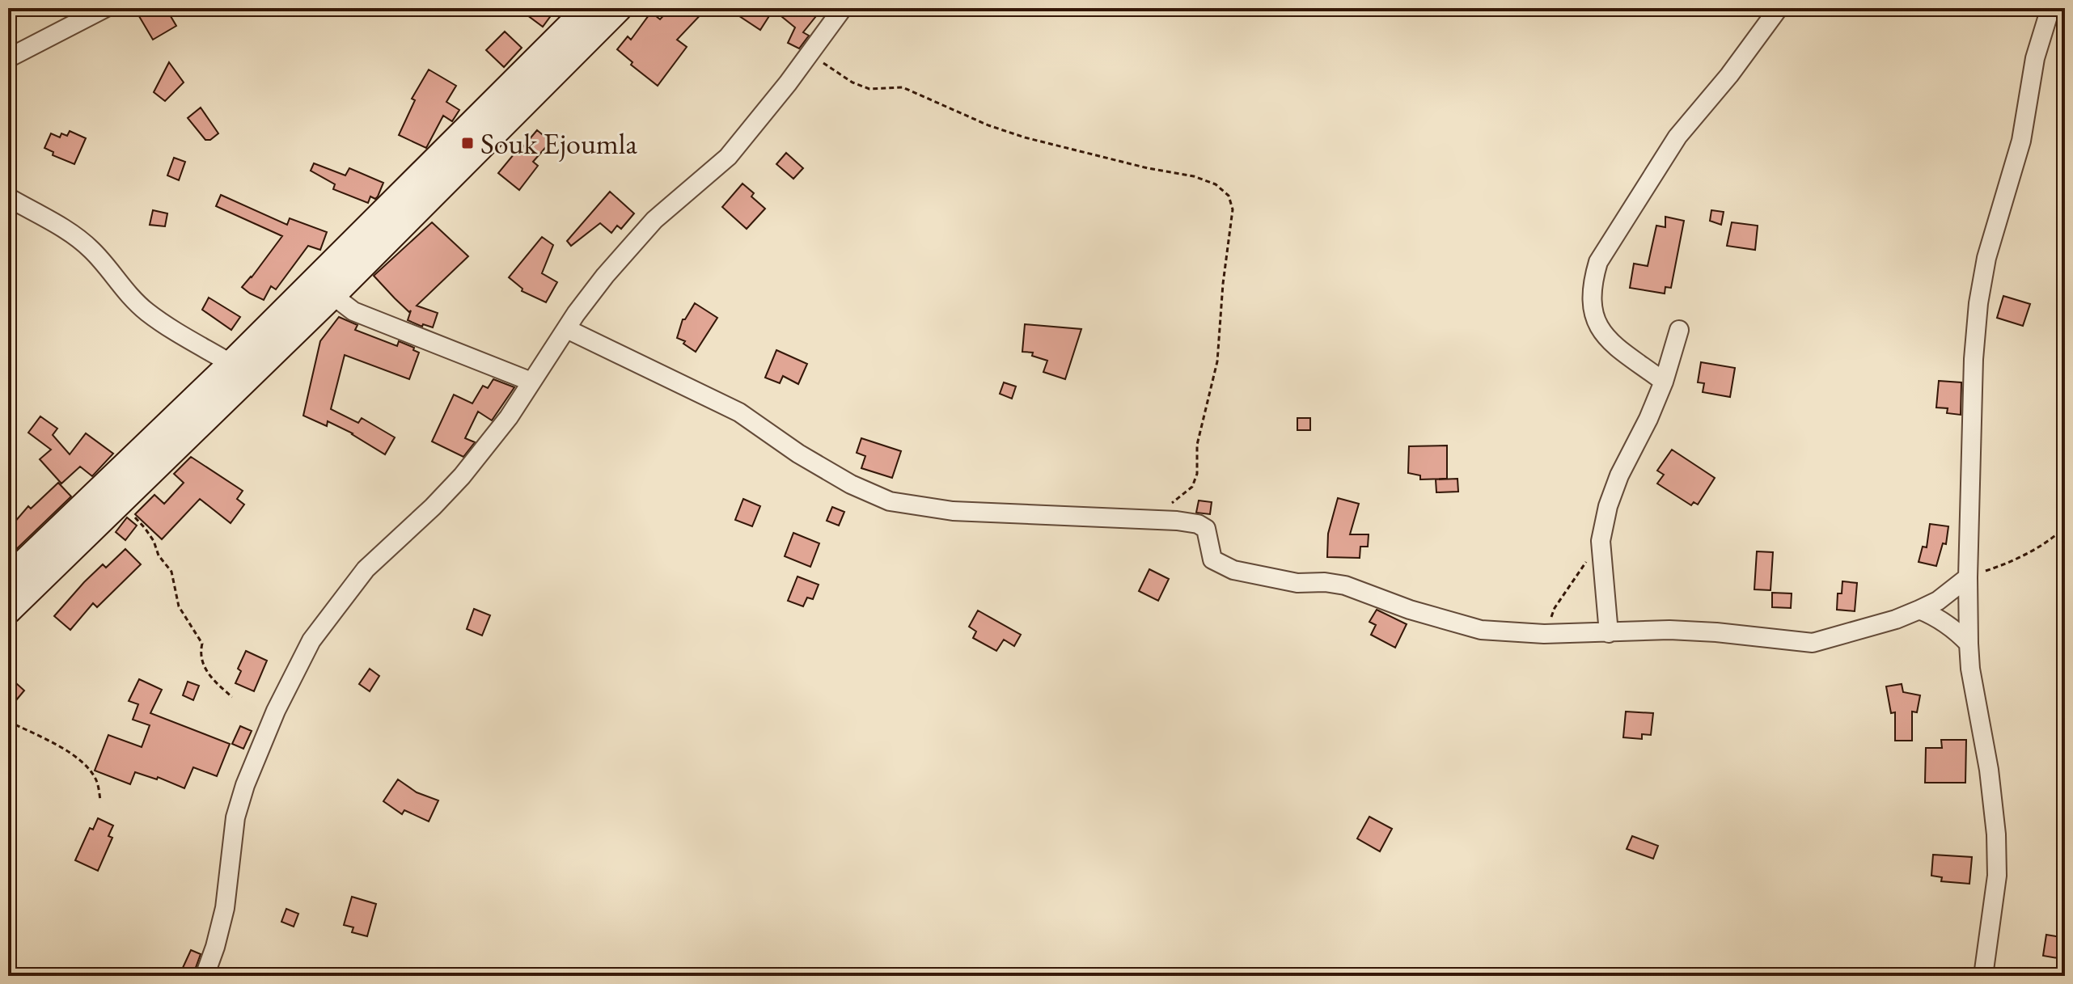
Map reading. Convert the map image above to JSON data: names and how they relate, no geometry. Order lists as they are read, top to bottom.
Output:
{
  "places": {
    "transit": ["Souk Ejoumla"]
  }
}
